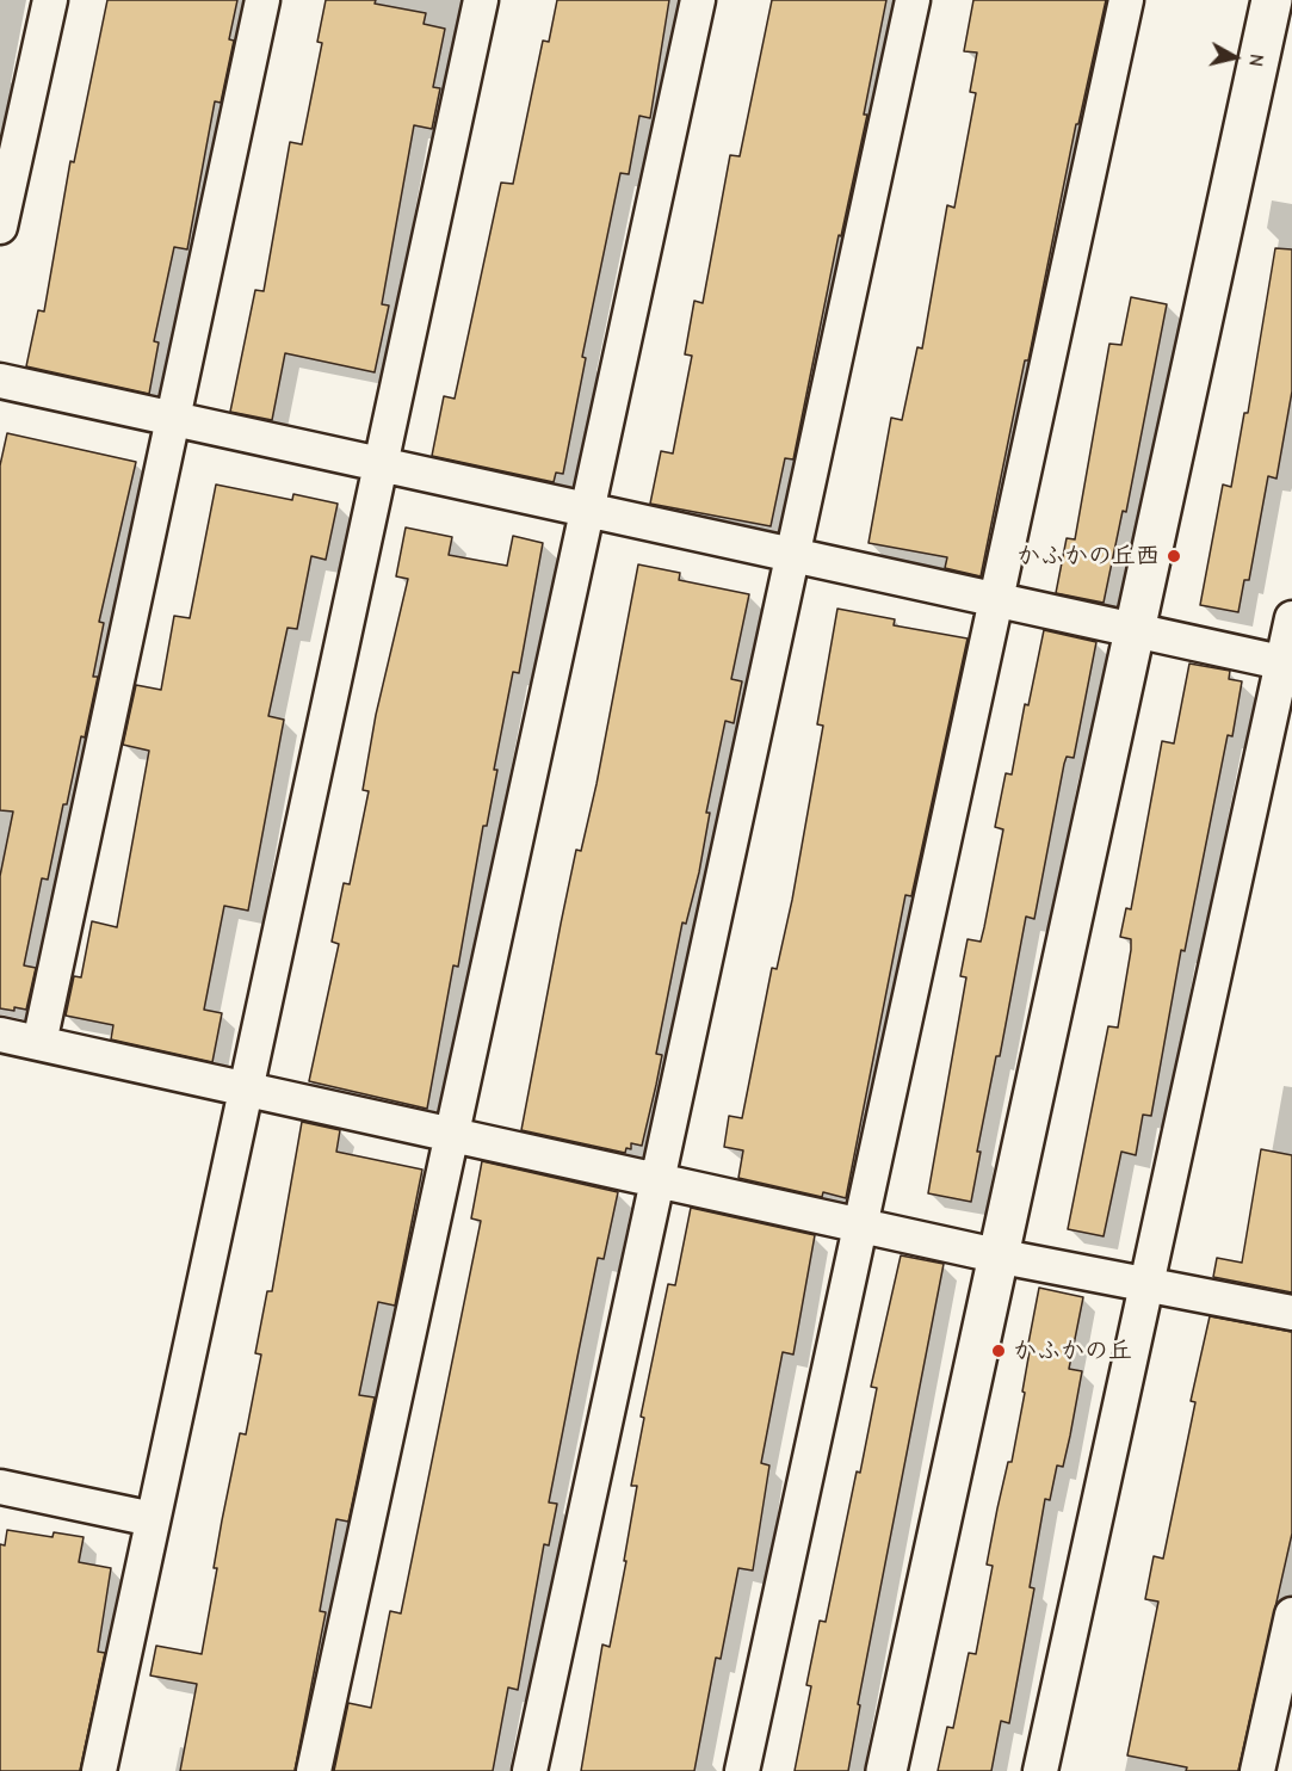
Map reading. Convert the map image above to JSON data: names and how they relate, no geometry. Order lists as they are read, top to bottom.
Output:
{
  "places": ["かふかの丘西", "かふかの丘"],
  "north": "right"
}
